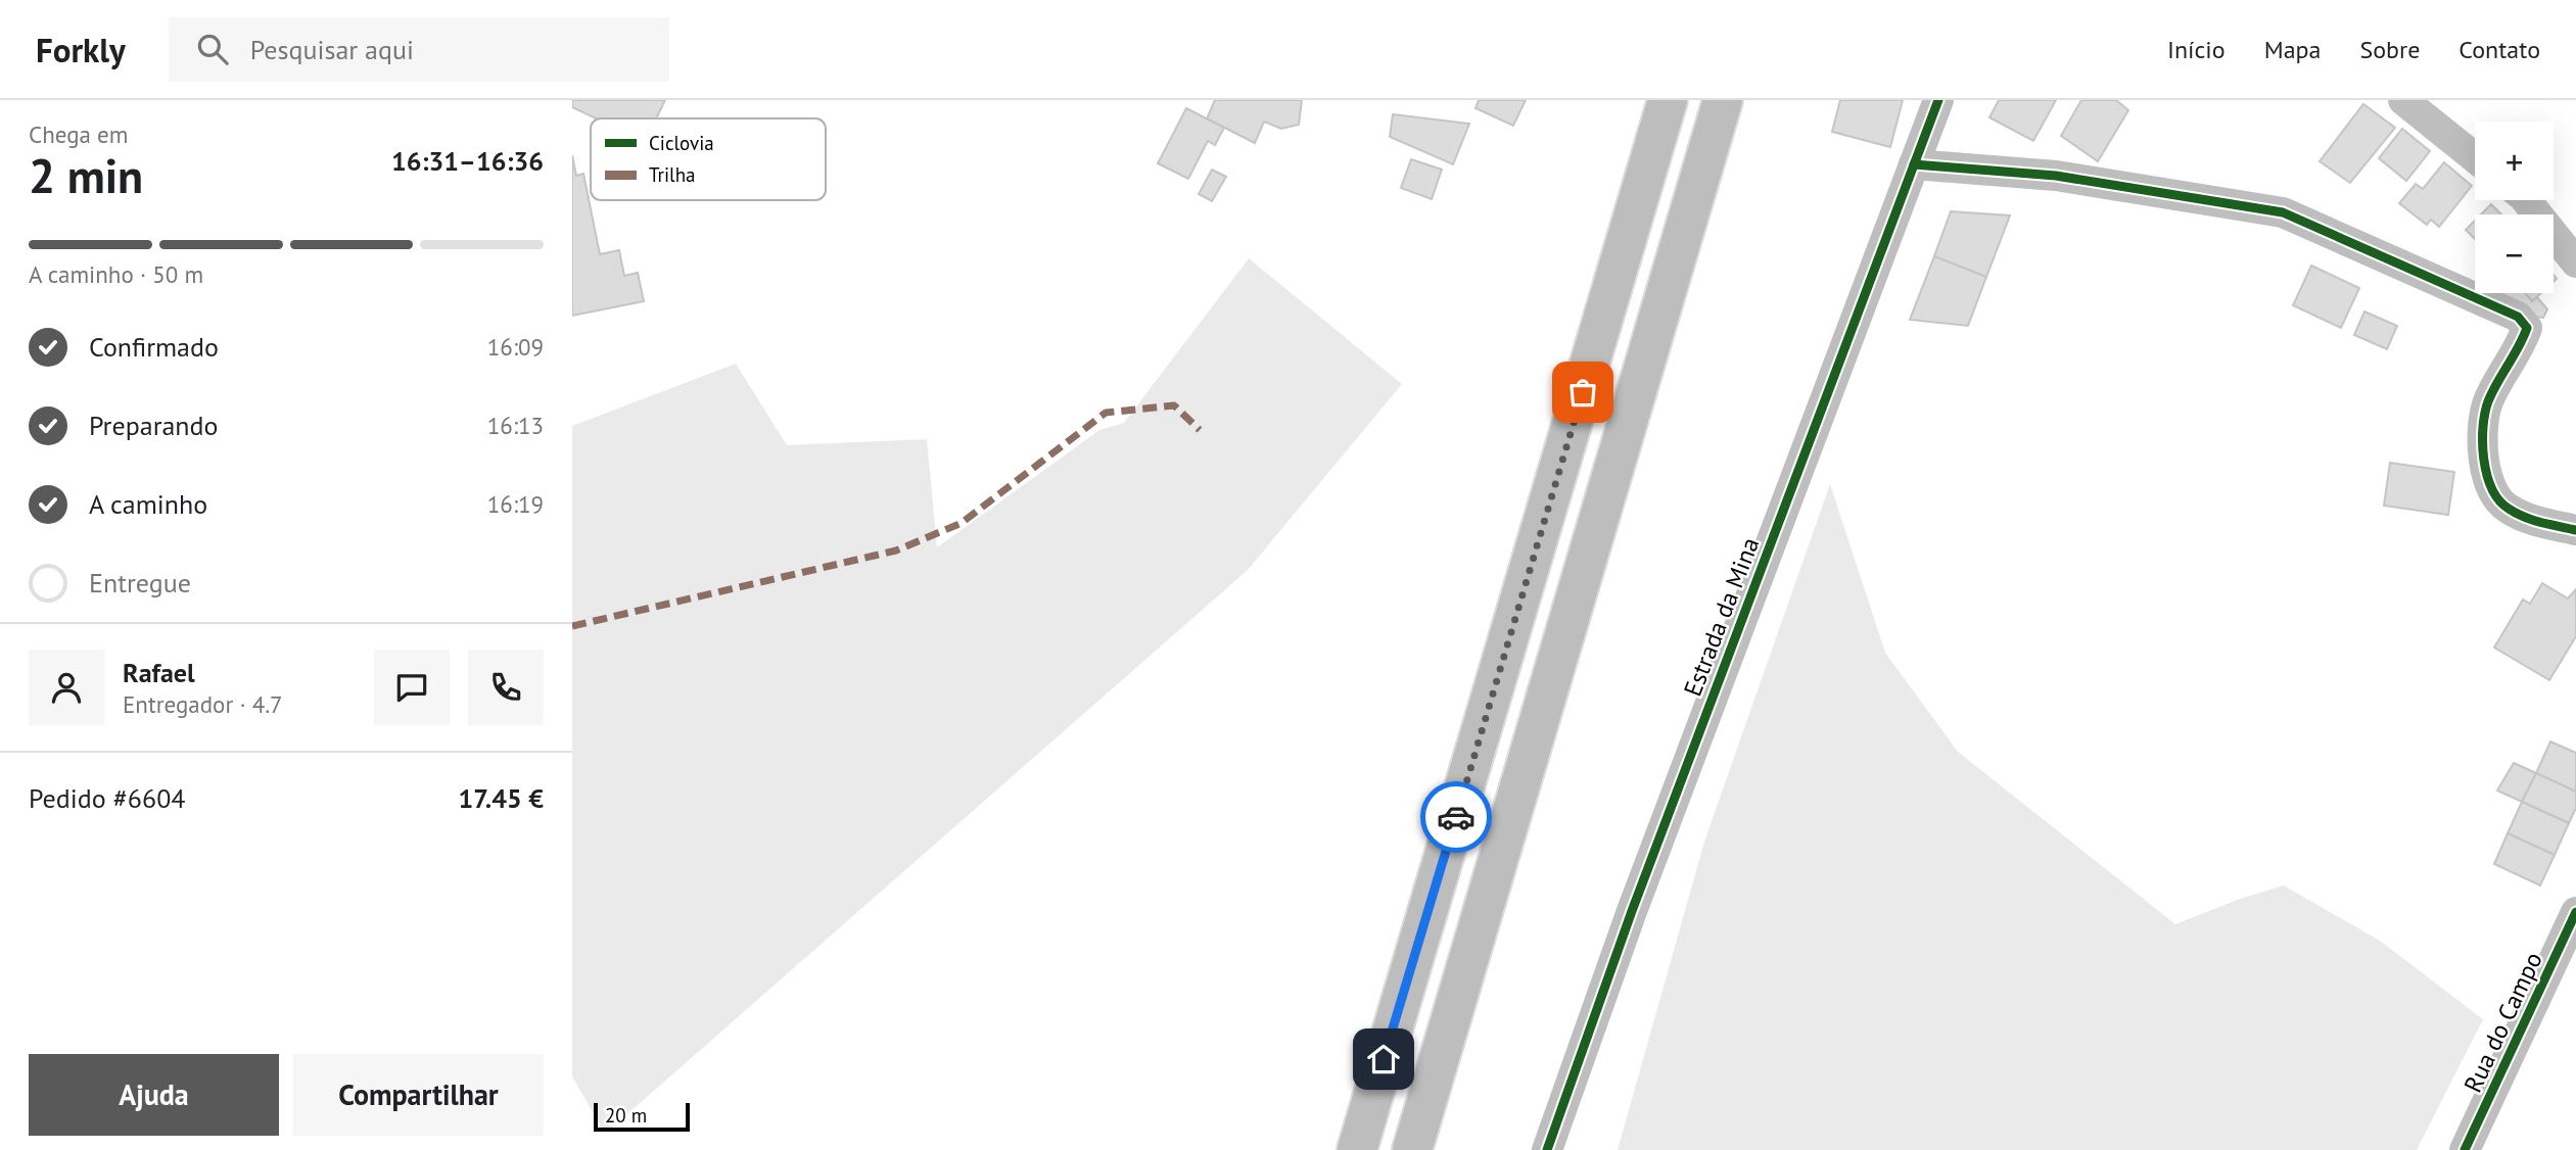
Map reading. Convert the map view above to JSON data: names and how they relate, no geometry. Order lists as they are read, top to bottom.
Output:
{
  "streets": {
    "street": ["Estrada da Mina", "Rua do Campo"]
  },
  "legend": ["Ciclovia", "Trilha"],
  "scale_bar": "20 m",
  "page": {
    "header": "Forkly",
    "search": "Pesquisar aqui",
    "nav": [
      "Início",
      "Mapa",
      "Sobre",
      "Contato"
    ],
    "heading": ["2 min", "Chega em", "16:31–16:36"],
    "panel": [
      "Rafael",
      "Entregador · 4.7",
      "Pedido #6604",
      "17.45 €"
    ],
    "map_buttons": ["+", "−"],
    "bar": "A caminho · 50 m",
    "list": [
      ["Confirmado", "16:09"],
      ["Preparando", "16:13"],
      ["A caminho", "16:19"],
      "Entregue"
    ],
    "buttons": ["Ajuda", "Compartilhar"],
    "scale": "20 m"
  }
}
